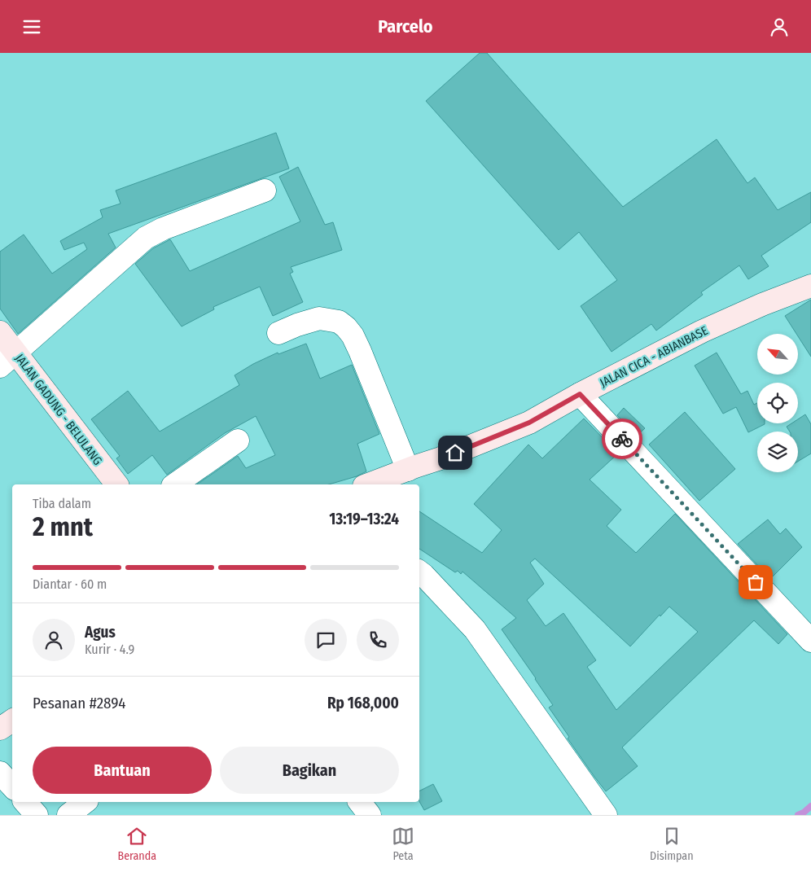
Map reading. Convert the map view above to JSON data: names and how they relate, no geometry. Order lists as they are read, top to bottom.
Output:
{
  "streets": {
    "street": ["JALAN CICA - ABIANBASE", "JALAN GADUNG - BELULANG"]
  },
  "north": "top left",
  "page": {
    "header": "Parcelo",
    "heading": ["2 mnt", "Tiba dalam", "13:19–13:24"],
    "panel": [
      "Agus",
      "Kurir · 4.9",
      "Pesanan #2894",
      "Rp 168,000"
    ],
    "bar": "Diantar · 60 m",
    "buttons": ["Bantuan", "Bagikan"],
    "tabs": ["Beranda", "Peta", "Disimpan"]
  }
}
